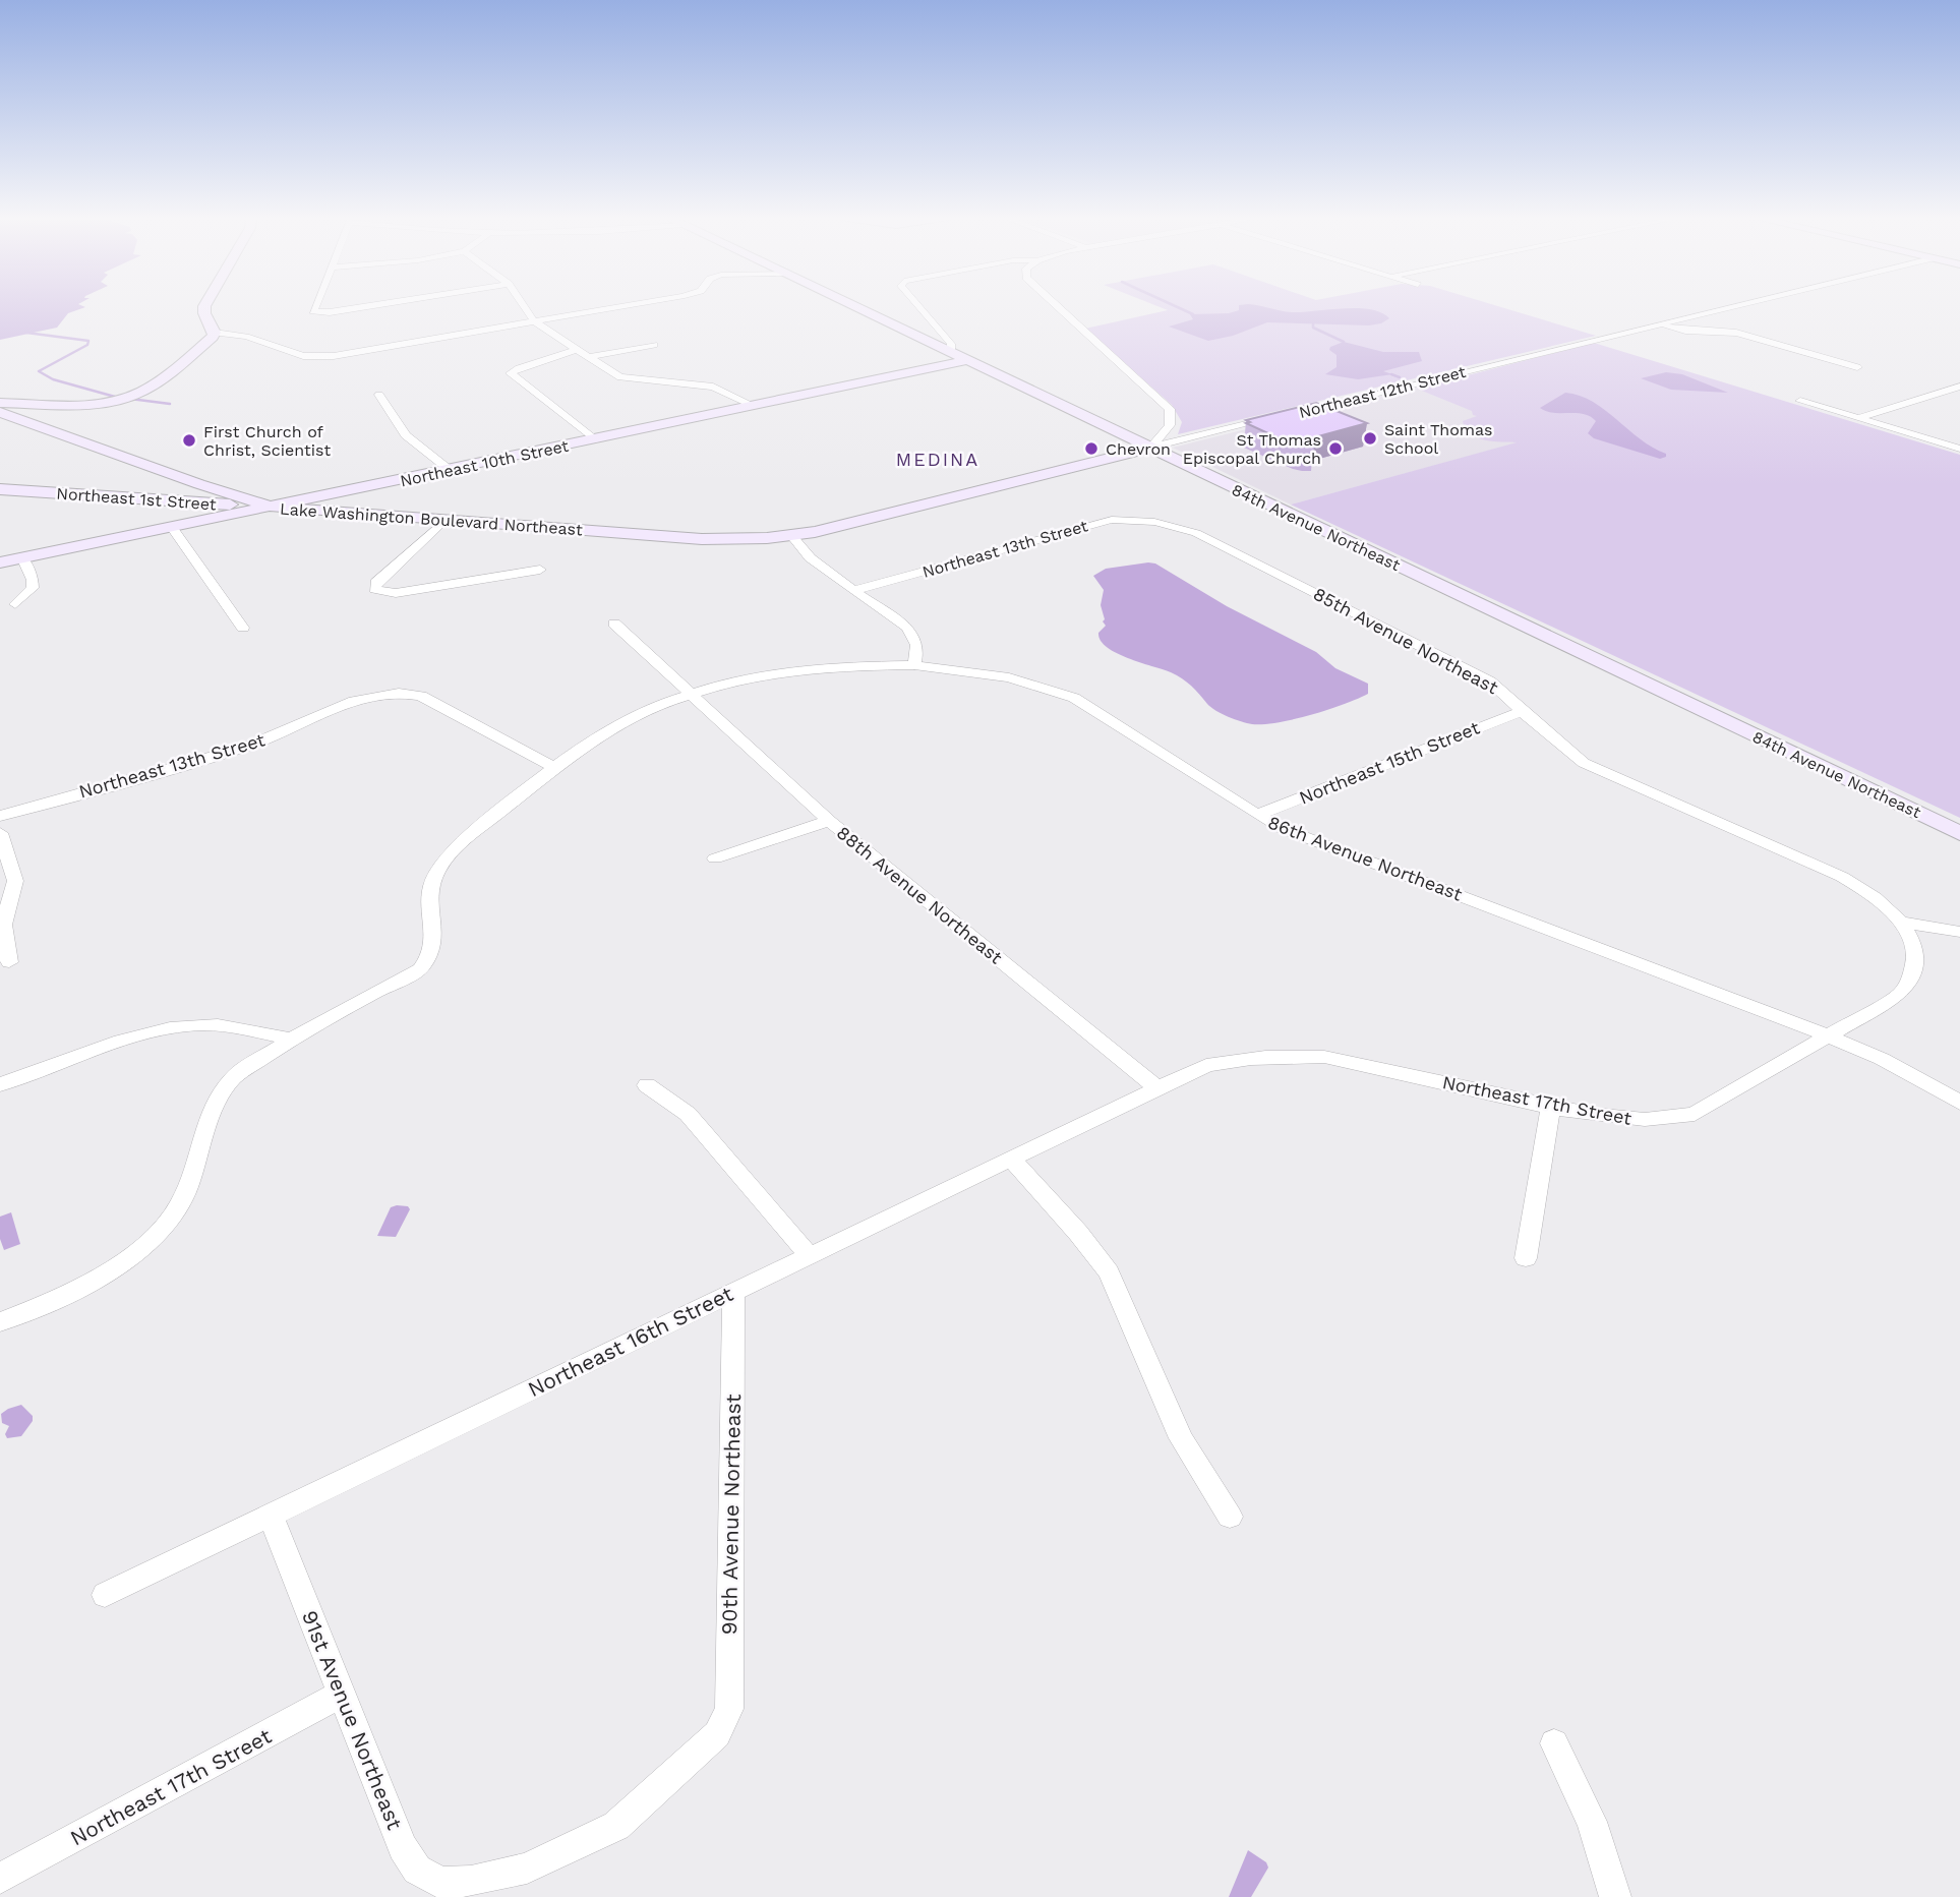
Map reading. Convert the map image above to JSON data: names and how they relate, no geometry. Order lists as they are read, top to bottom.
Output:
{
  "streets": {
    "main road": [
      "Northeast 12th Street",
      "Northeast 10th Street",
      "Northeast 1st Street",
      "Lake Washington Boulevard Northeast",
      "84th Avenue Northeast"
    ],
    "street": [
      "Northeast 13th Street",
      "85th Avenue Northeast",
      "Northeast 15th Street",
      "86th Avenue Northeast",
      "88th Avenue Northeast",
      "Northeast 17th Street",
      "Northeast 16th Street",
      "90th Avenue Northeast",
      "91st Avenue Northeast"
    ]
  },
  "crossings": [
    ["Northeast 12th Street", "Lake Washington Boulevard Northeast"],
    ["Northeast 12th Street", "84th Avenue Northeast"],
    ["Northeast 10th Street", "Northeast 1st Street"],
    ["Northeast 10th Street", "Lake Washington Boulevard Northeast"],
    ["Northeast 10th Street", "84th Avenue Northeast"],
    ["Northeast 1st Street", "Lake Washington Boulevard Northeast"],
    ["Northeast 13th Street", "85th Avenue Northeast"],
    ["Northeast 13th Street", "86th Avenue Northeast"],
    ["85th Avenue Northeast", "Northeast 15th Street"],
    ["85th Avenue Northeast", "Northeast 17th Street"],
    ["Northeast 15th Street", "86th Avenue Northeast"],
    ["86th Avenue Northeast", "88th Avenue Northeast"],
    ["86th Avenue Northeast", "Northeast 17th Street"],
    ["88th Avenue Northeast", "Northeast 17th Street"],
    ["88th Avenue Northeast", "Northeast 16th Street"],
    ["Northeast 17th Street", "Northeast 16th Street"],
    ["Northeast 17th Street", "91st Avenue Northeast"],
    ["Northeast 16th Street", "90th Avenue Northeast"],
    ["Northeast 16th Street", "91st Avenue Northeast"],
    ["90th Avenue Northeast", "91st Avenue Northeast"]
  ],
  "districts": ["MEDINA"],
  "places": [
    "Saint Thomas School",
    "First Church of Christ, Scientist",
    "Chevron",
    "St Thomas Episcopal Church"
  ]
}
